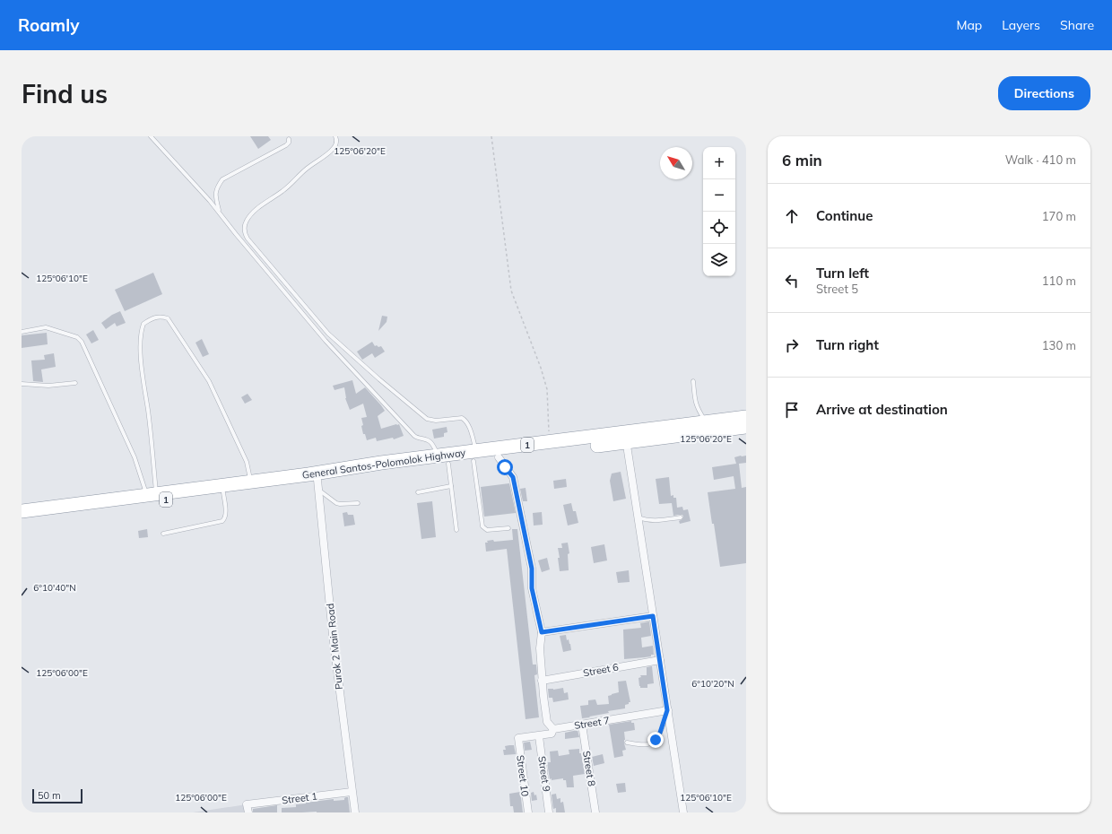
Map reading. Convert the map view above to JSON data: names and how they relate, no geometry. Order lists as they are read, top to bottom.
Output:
{
  "streets": {
    "highway": ["1", "General Santos-Polomolok Highway"],
    "street": [
      "Purok 2 Main Road",
      "Street 6",
      "Street 7",
      "Street 8",
      "Street 9",
      "Street 10",
      "Street 1"
    ]
  },
  "crossings": [
    ["1", "General Santos-Polomolok Highway"],
    ["1", "Purok 2 Main Road"],
    ["Purok 2 Main Road", "Street 1"],
    ["Street 7", "Street 8"],
    ["Street 7", "Street 9"],
    ["Street 7", "Street 10"]
  ],
  "scale_bar": "50 m",
  "north": "top left",
  "page": {
    "header": "Roamly",
    "nav": ["Map", "Layers", "Share"],
    "buttons": "Directions",
    "title": "Find us",
    "heading": ["6 min", "Walk · 410 m"],
    "map_buttons": ["+", "−"],
    "list": [
      ["Continue", "170 m"],
      ["Turn left", "Street 5", "110 m"],
      ["Turn right", "130 m"],
      "Arrive at destination"
    ],
    "scale": "50 m"
  },
  "coordinates": [
    "125°06'20\"E",
    "125°06'10\"E",
    "6°10'40\"N",
    "125°06'00\"E",
    "6°10'20\"N"
  ]
}
